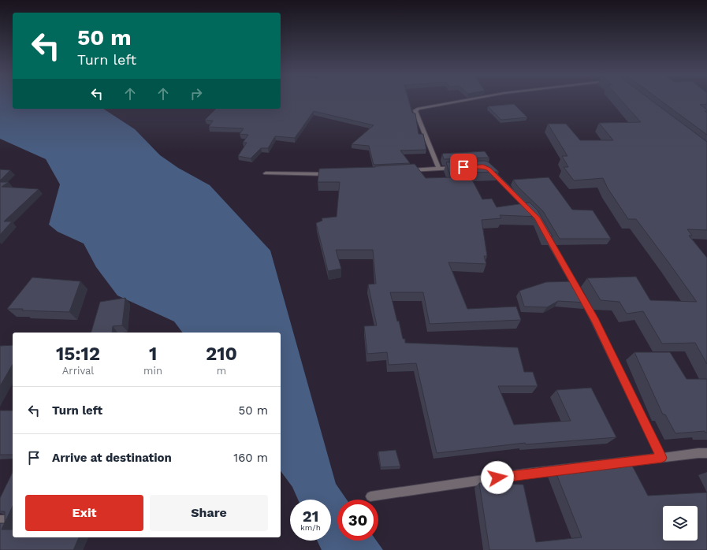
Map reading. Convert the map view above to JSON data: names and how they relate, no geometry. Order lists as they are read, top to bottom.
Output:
{
  "page": {
    "turn": ["50 m", "Turn left"],
    "eta": [
      "15:12",
      "Arrival",
      "1",
      "min",
      "210",
      "m"
    ],
    "list": [
      {
        "name": "Turn left",
        "value": "50 m"
      },
      {
        "name": "Arrive at destination",
        "value": "160 m"
      }
    ],
    "buttons": ["Exit", "Share"],
    "speed": "21 km/h",
    "limit": "30"
  }
}
